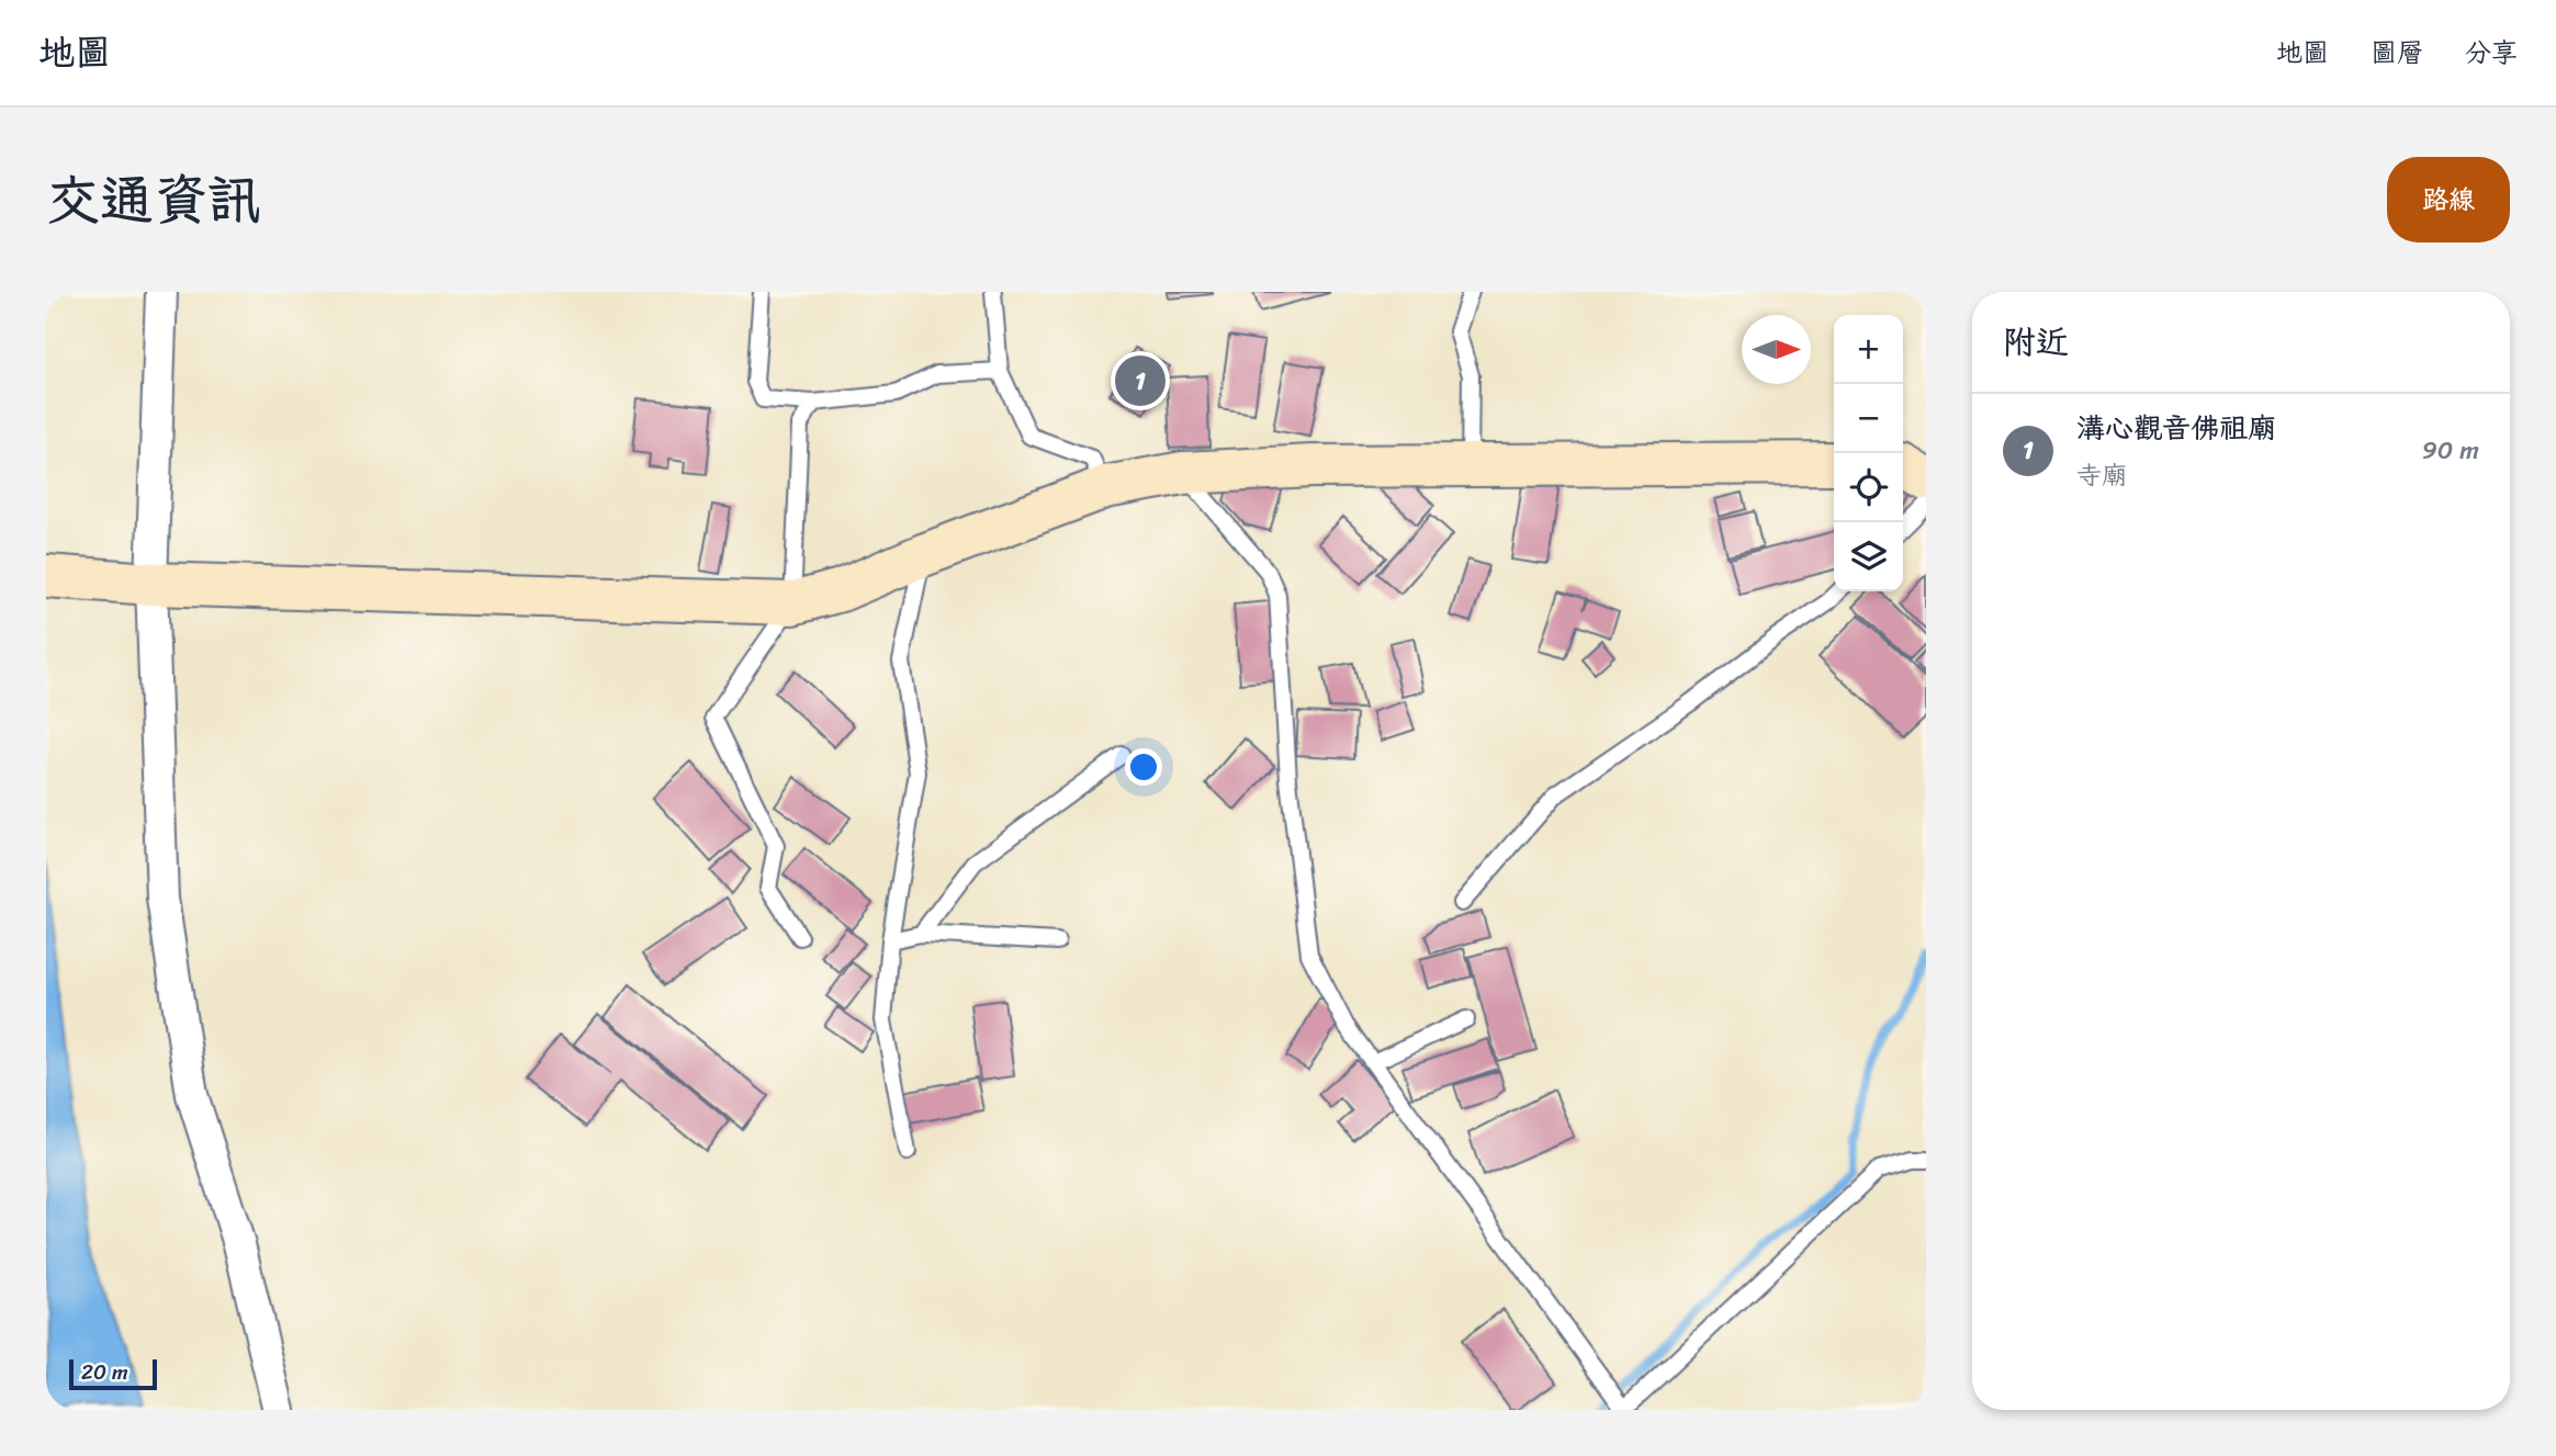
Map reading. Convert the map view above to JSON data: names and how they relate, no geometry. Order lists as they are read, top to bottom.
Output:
{
  "scale_bar": "20 m",
  "north": "right",
  "page": {
    "header": "地圖",
    "nav": ["地圖", "圖層", "分享"],
    "title": "交通資訊",
    "buttons": "路線",
    "heading": "附近",
    "map_buttons": ["+", "−"],
    "pins": "1",
    "list": [
      {
        "mark": "1",
        "name": "溝心觀音佛祖廟",
        "note": "寺廟",
        "value": "90 m"
      }
    ],
    "scale": "20 m"
  }
}
